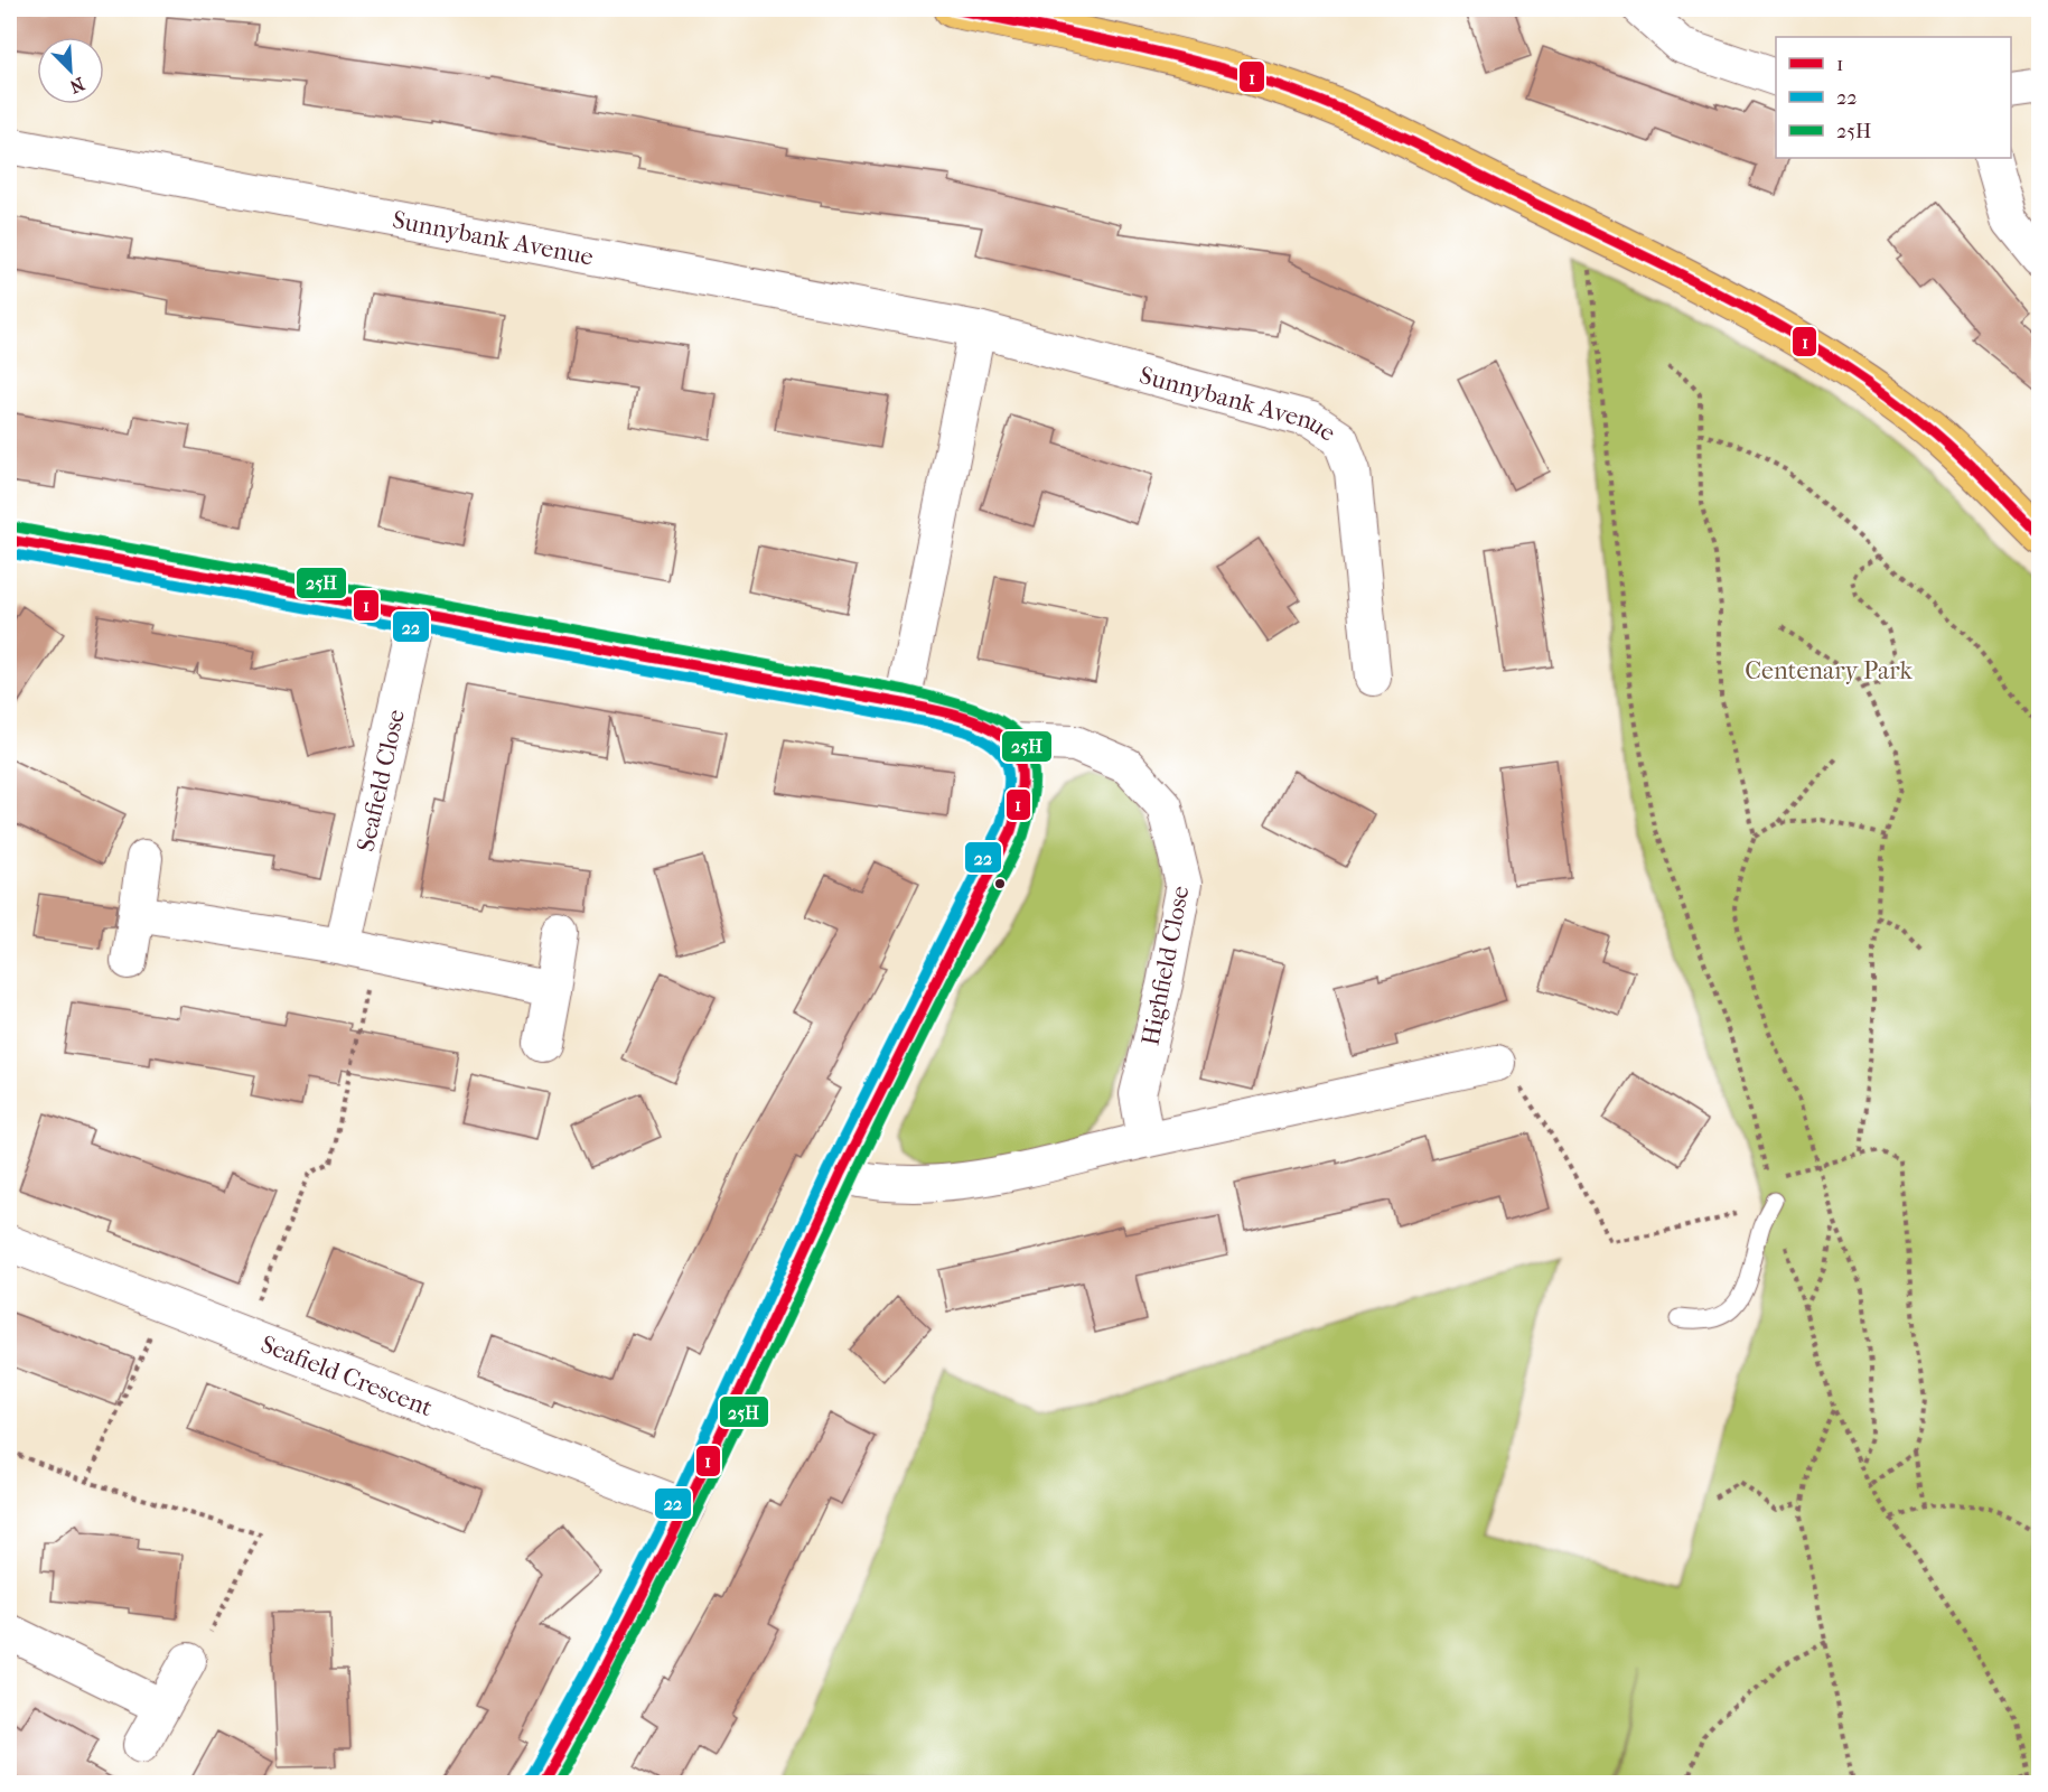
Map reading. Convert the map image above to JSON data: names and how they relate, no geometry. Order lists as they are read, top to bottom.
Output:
{
  "streets": {
    "street": [
      "Sunnybank Avenue",
      "Seafield Close",
      "Highfield Close",
      "Seafield Crescent"
    ]
  },
  "parks": ["Centenary Park"],
  "lines": ["transit line 1", "transit line 25H", "transit line 22"],
  "legend": ["1", "22", "25H"],
  "north": "bottom right"
}
